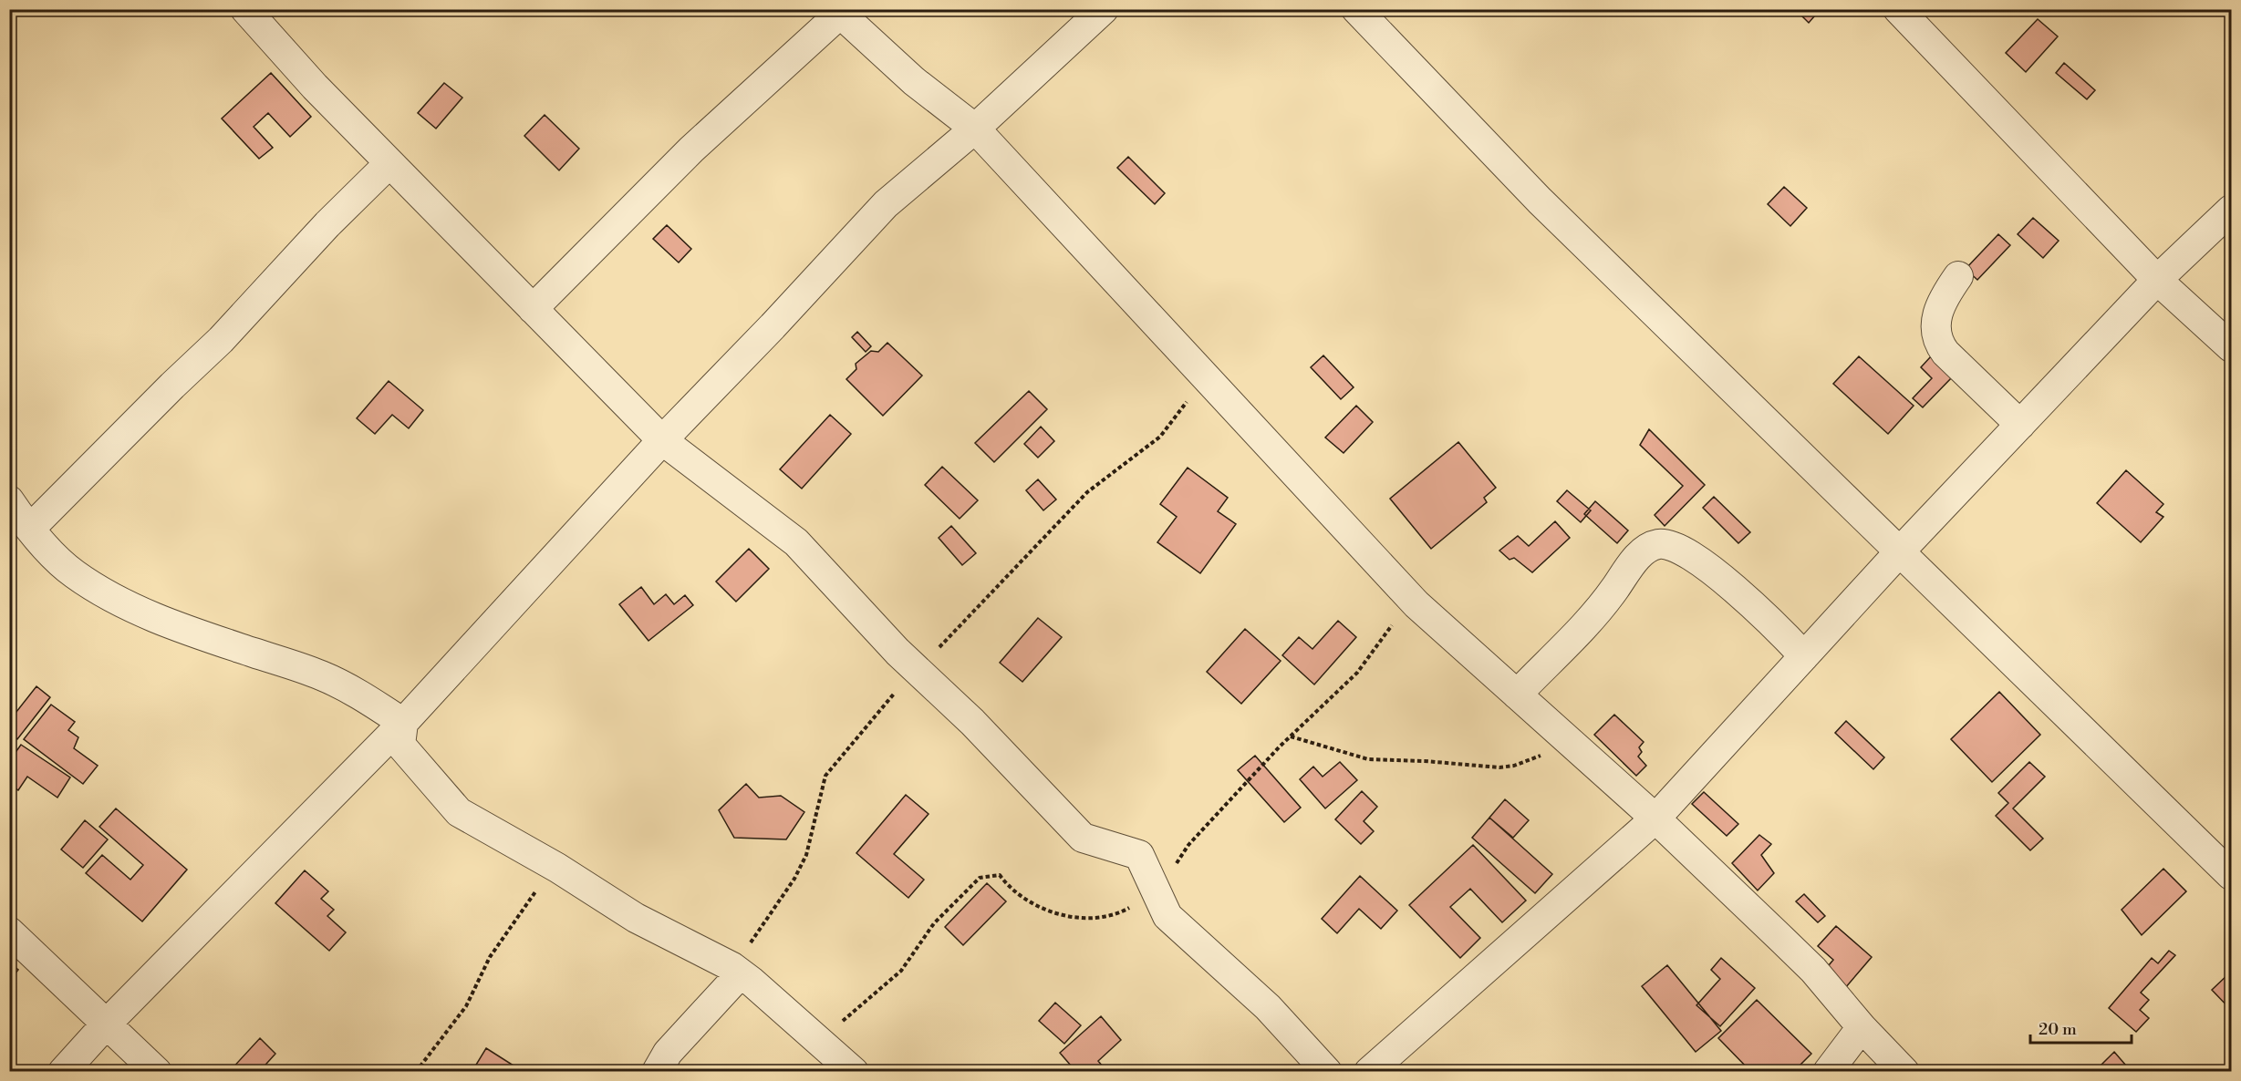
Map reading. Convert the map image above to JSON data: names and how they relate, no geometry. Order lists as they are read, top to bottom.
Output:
{
  "scale_bar": "20 m"
}
